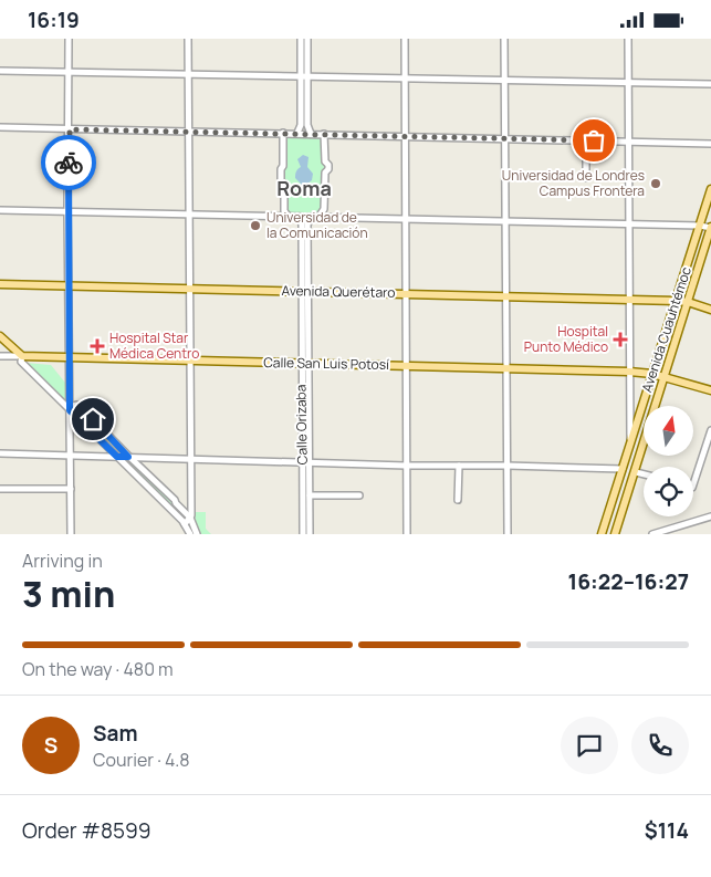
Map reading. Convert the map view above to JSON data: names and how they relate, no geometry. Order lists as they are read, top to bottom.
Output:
{
  "streets": {
    "main road": ["Avenida Querétaro", "Avenida Cuauhtémoc", "Calle San Luis Potosí"],
    "street": ["Calle Orizaba"]
  },
  "crossings": [
    ["Avenida Querétaro", "Avenida Cuauhtémoc"],
    ["Avenida Querétaro", "Calle Orizaba"],
    ["Avenida Cuauhtémoc", "Calle San Luis Potosí"],
    ["Calle San Luis Potosí", "Calle Orizaba"]
  ],
  "districts": ["Roma"],
  "places": {
    "other": ["Universidad de Londres Campus Frontera", "Universidad de la Comunicación"],
    "health": ["Hospital Punto Médico", "Hospital Star Médica Centro"]
  },
  "north": "top",
  "page": {
    "status": "16:19",
    "heading": ["3 min", "Arriving in", "16:22–16:27"],
    "panel": [
      "Sam",
      "Courier · 4.8",
      "Order #8599",
      "$114"
    ],
    "bar": "On the way · 480 m",
    "round": "S"
  }
}
